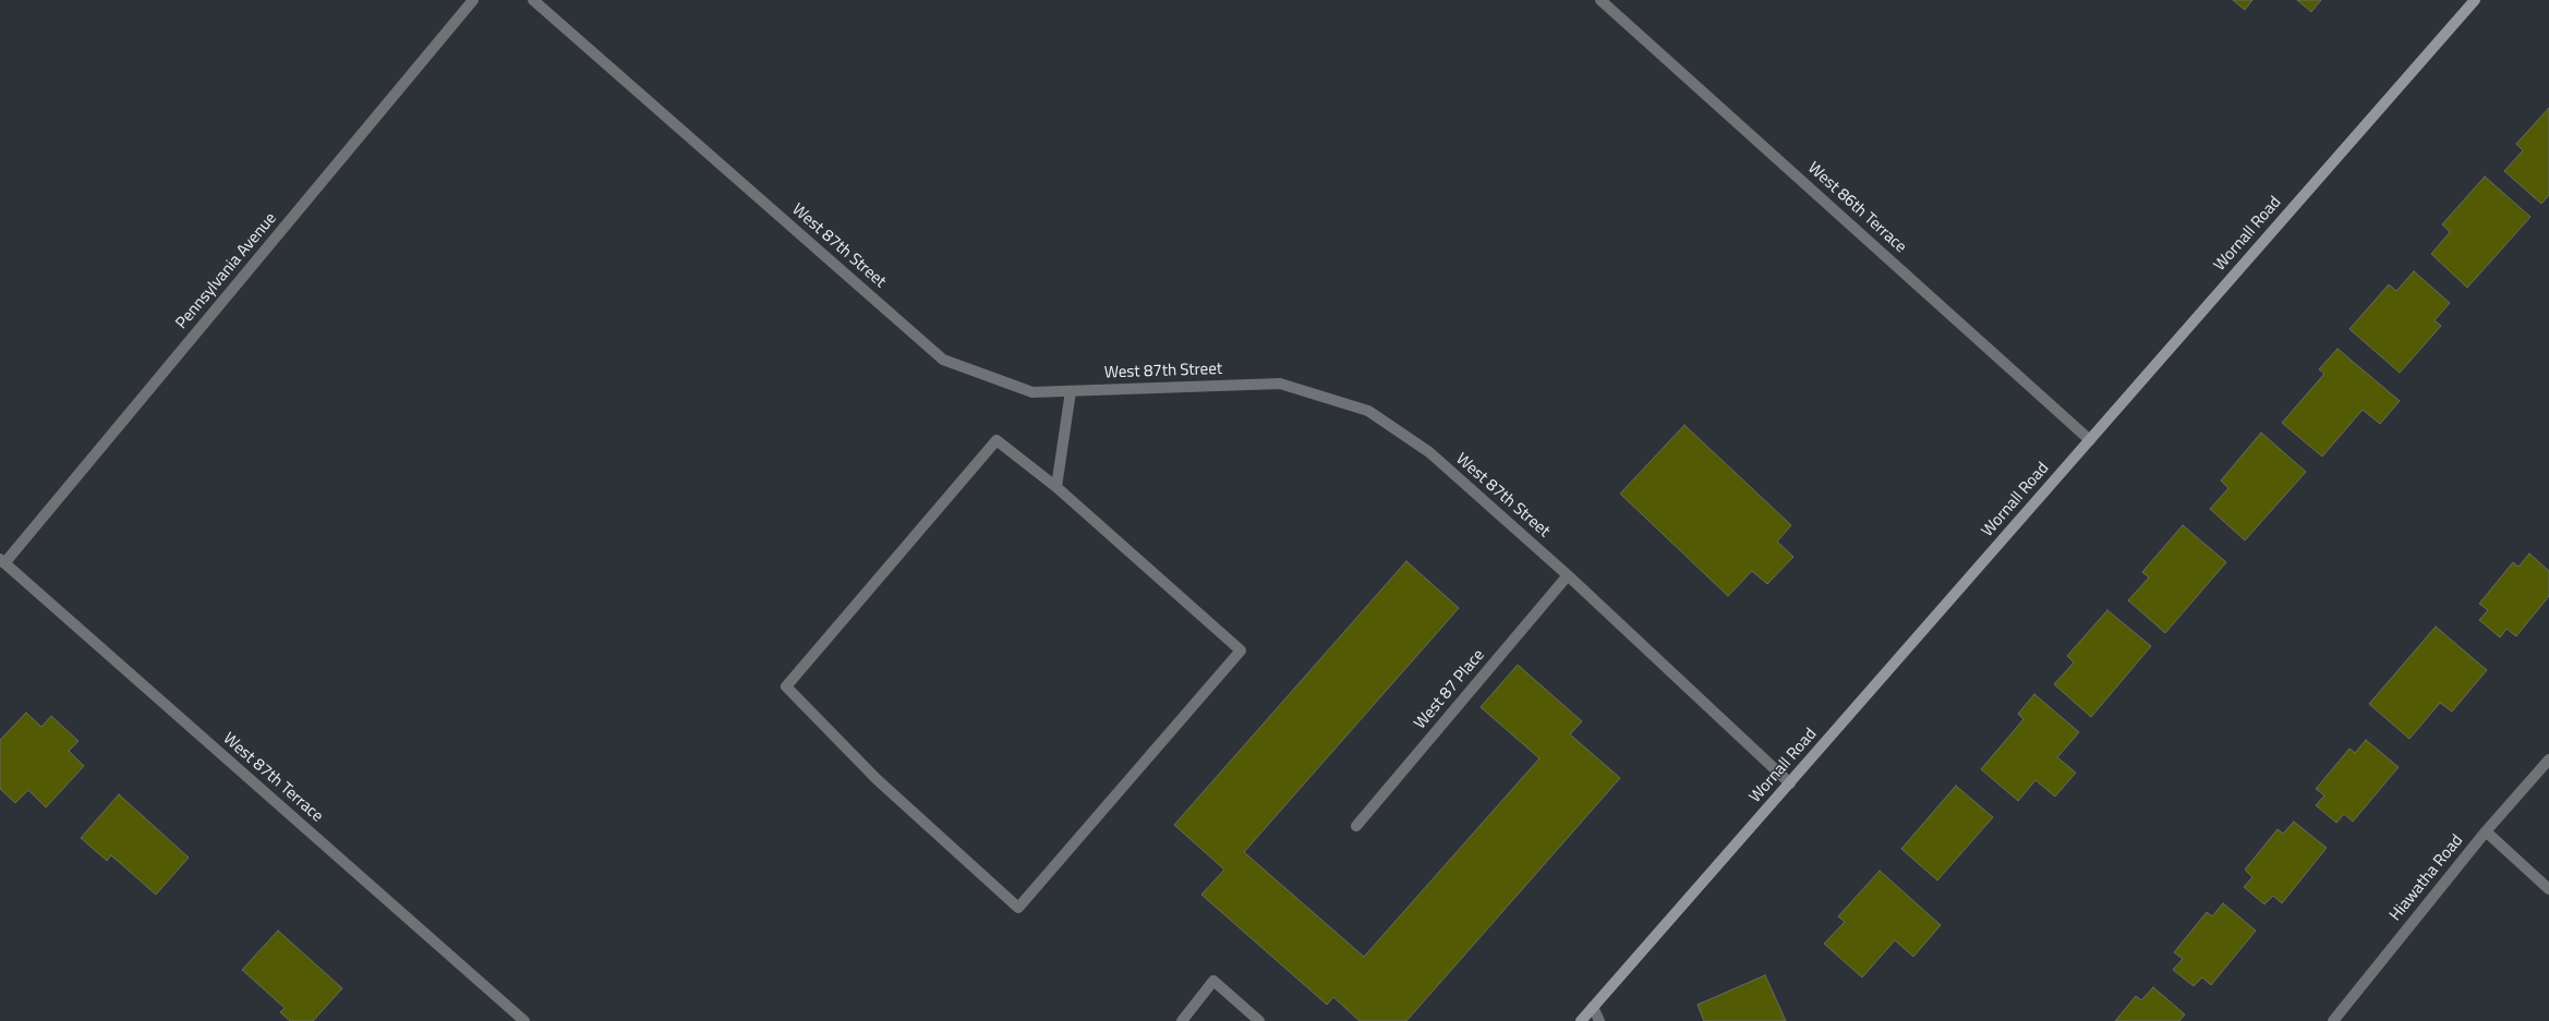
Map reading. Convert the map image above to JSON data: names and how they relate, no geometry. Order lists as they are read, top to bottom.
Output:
{
  "streets": {
    "main road": ["Wornall Road"],
    "street": [
      "West 86th Terrace",
      "West 87th Street",
      "Pennsylvania Avenue",
      "West 87 Place",
      "West 87th Terrace",
      "Hiawatha Road"
    ]
  },
  "crossings": [
    ["West 86th Terrace", "Wornall Road"],
    ["Wornall Road", "West 87th Street"],
    ["West 87th Street", "West 87 Place"],
    ["Pennsylvania Avenue", "West 87th Terrace"]
  ]
}
